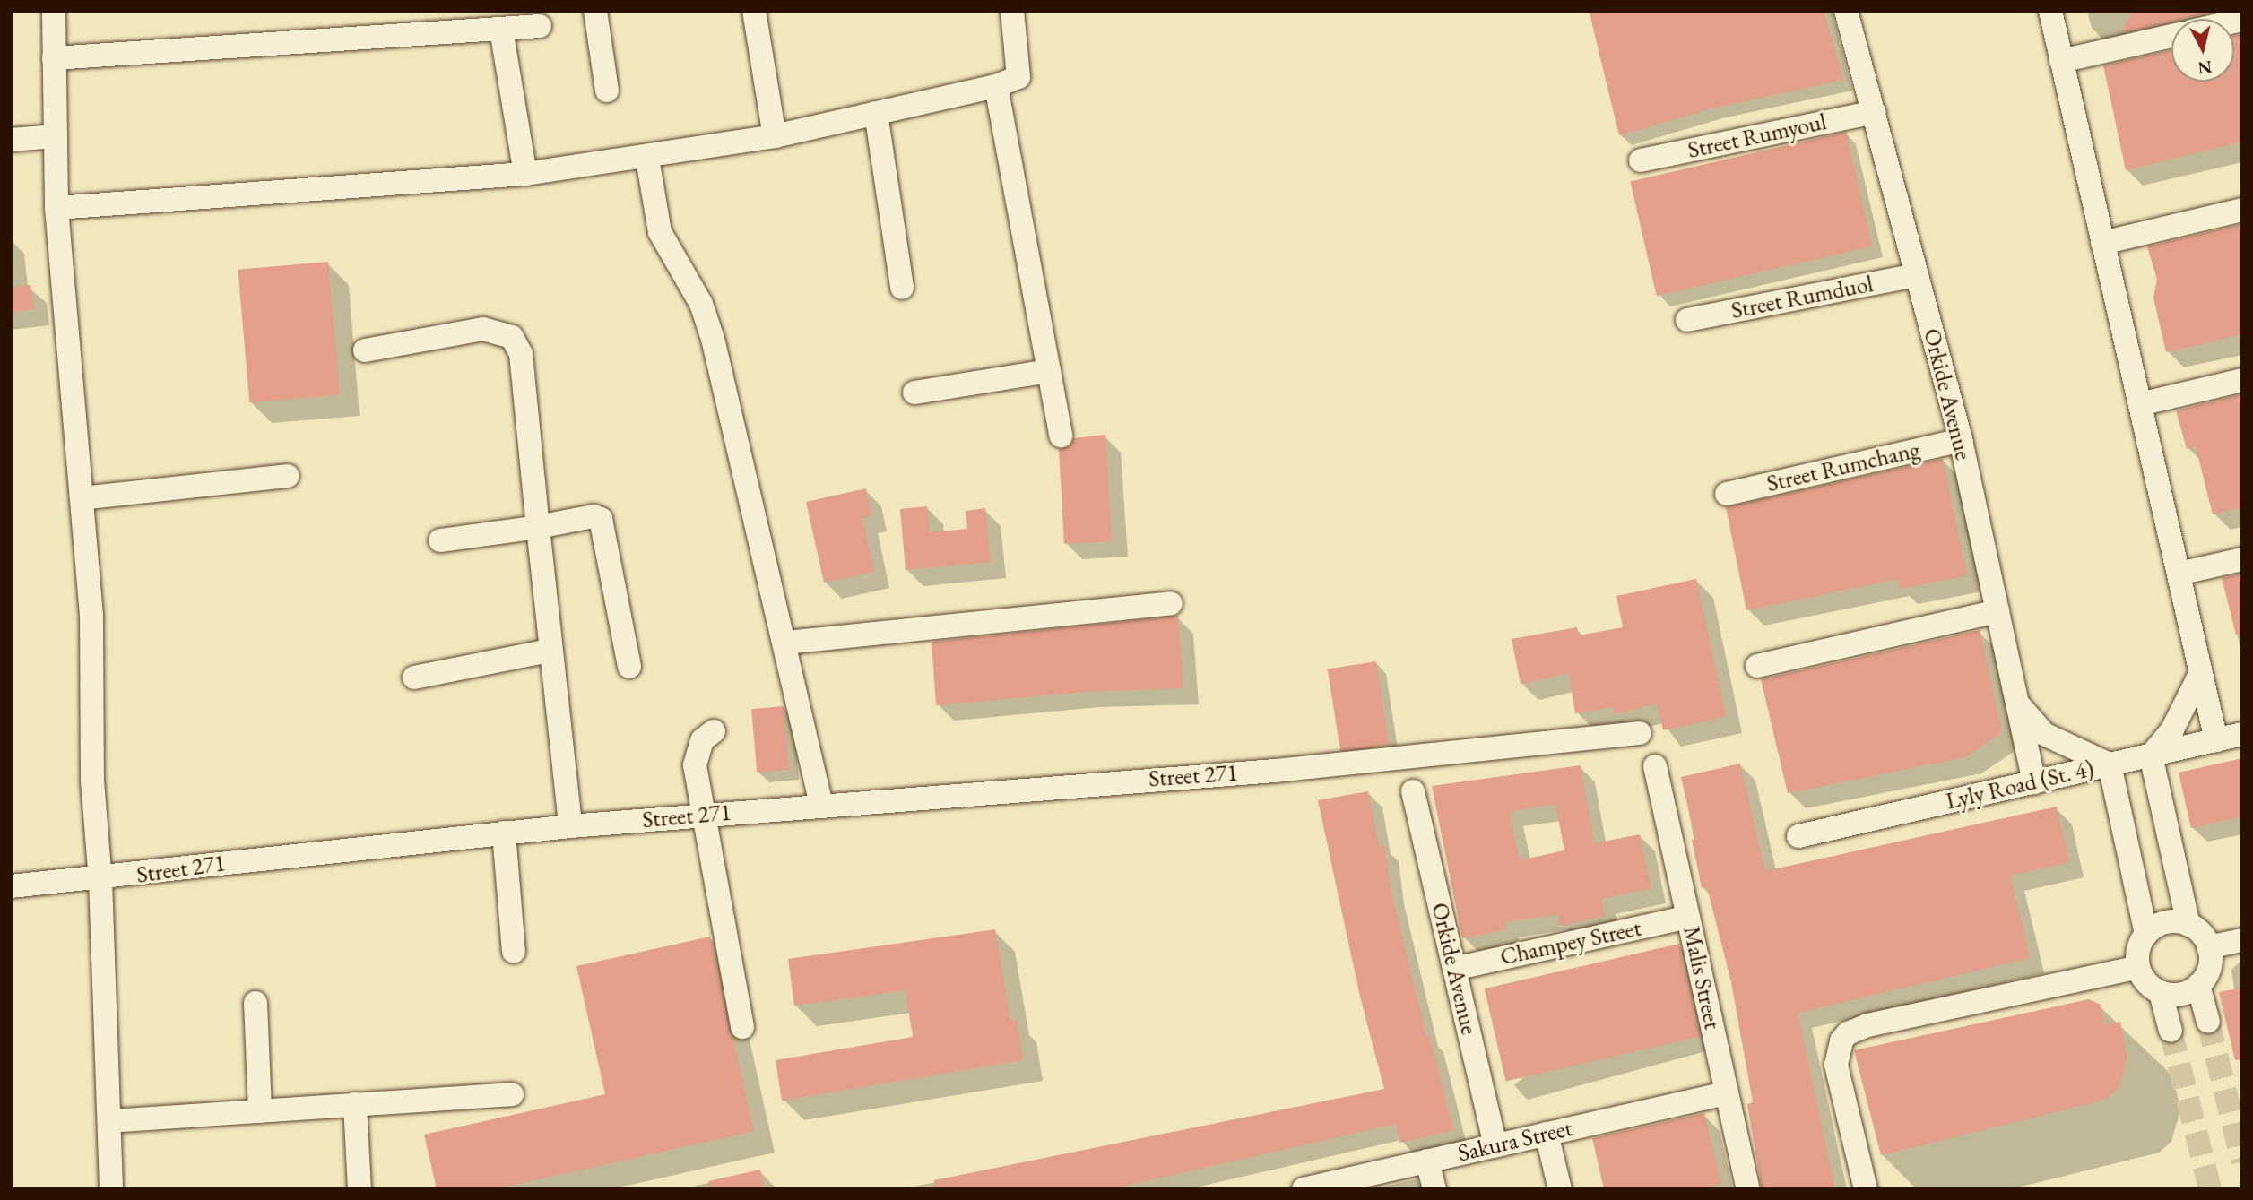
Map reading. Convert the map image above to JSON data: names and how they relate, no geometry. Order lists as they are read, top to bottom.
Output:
{
  "streets": {
    "street": [
      "Street Rumyoul",
      "Street Rumduol",
      "Orkide Avenue",
      "Street Rumchang",
      "Street 271",
      "Lyly Road (St. 4)",
      "Champey Street",
      "Malis Street",
      "Sakura Street"
    ]
  },
  "crossings": [
    ["Street Rumyoul", "Orkide Avenue"],
    ["Street Rumduol", "Orkide Avenue"],
    ["Orkide Avenue", "Street Rumchang"],
    ["Orkide Avenue", "Lyly Road (St. 4)"],
    ["Orkide Avenue", "Champey Street"],
    ["Orkide Avenue", "Sakura Street"],
    ["Champey Street", "Malis Street"],
    ["Malis Street", "Sakura Street"]
  ],
  "north": "bottom"
}
